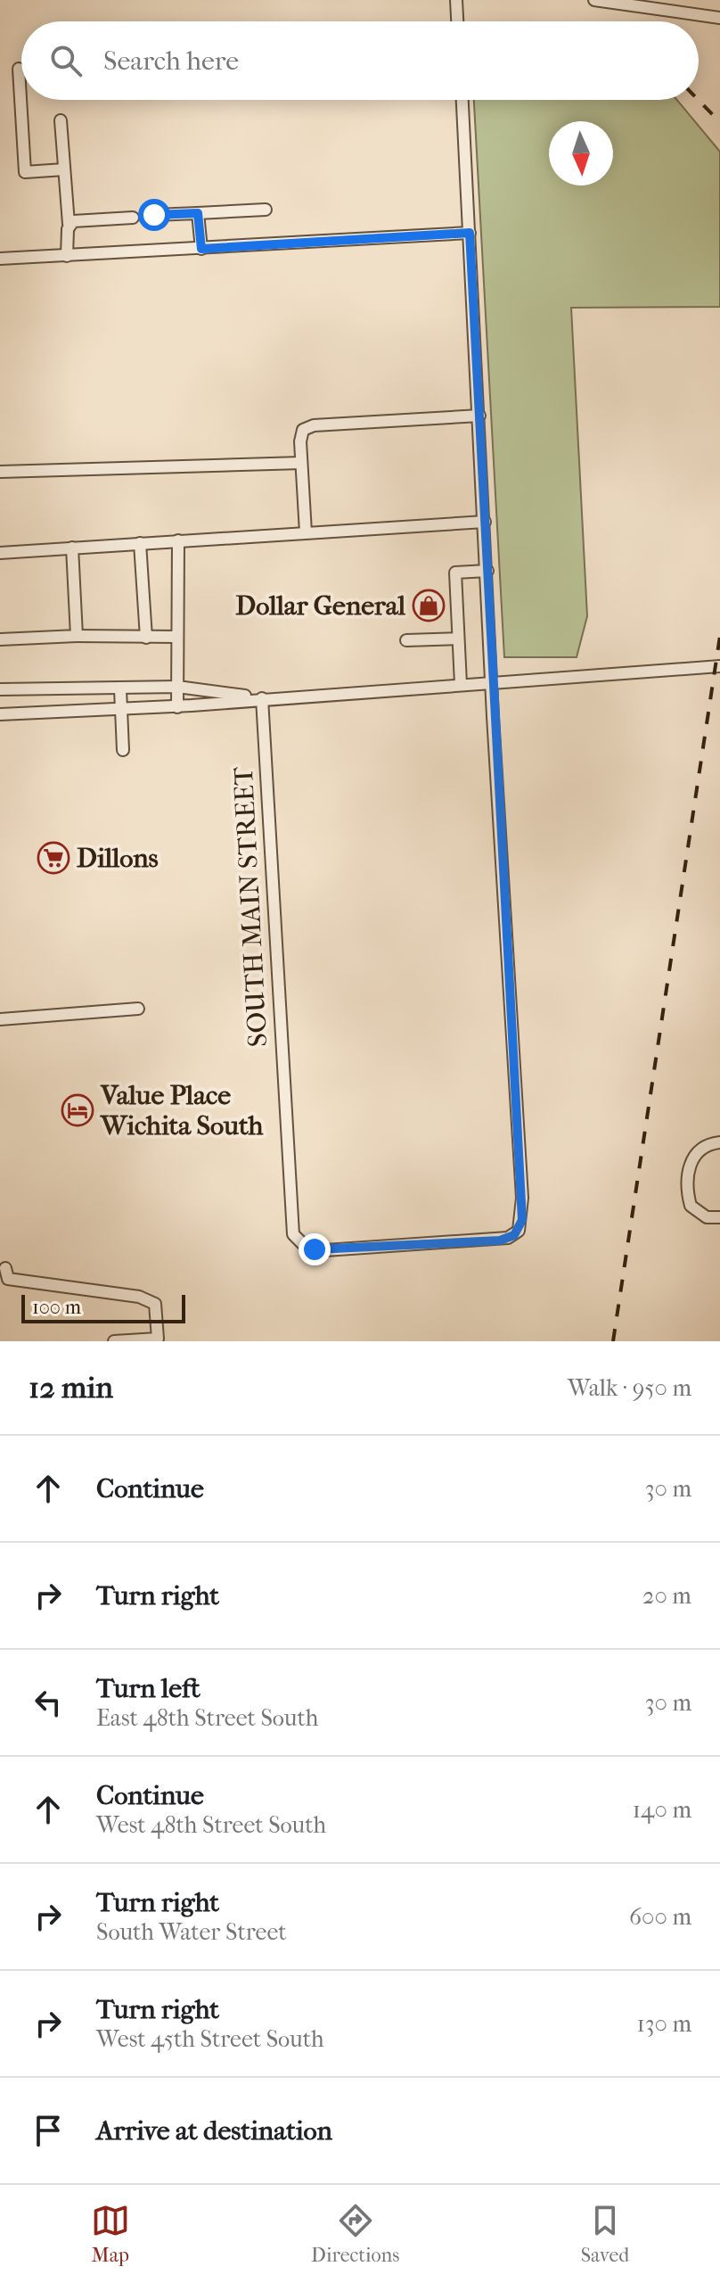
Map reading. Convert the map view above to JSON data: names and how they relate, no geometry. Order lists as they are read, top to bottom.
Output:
{
  "streets": {
    "street": ["SOUTH MAIN STREET"]
  },
  "places": {
    "shop": ["Dollar General"],
    "supermarket": ["Dillons"],
    "hotel": ["Value Place Wichita South"]
  },
  "scale_bar": "100 m",
  "north": "bottom",
  "page": {
    "search": "Search here",
    "scale": "100 m",
    "heading": ["12 min", "Walk · 950 m"],
    "list": [
      ["Continue", "30 m"],
      ["Turn right", "20 m"],
      ["Turn left", "East 48th Street South", "30 m"],
      ["Continue", "West 48th Street South", "140 m"],
      ["Turn right", "South Water Street", "600 m"],
      ["Turn right", "West 45th Street South", "130 m"],
      "Arrive at destination"
    ],
    "nav": ["Map", "Directions", "Saved"]
  }
}
